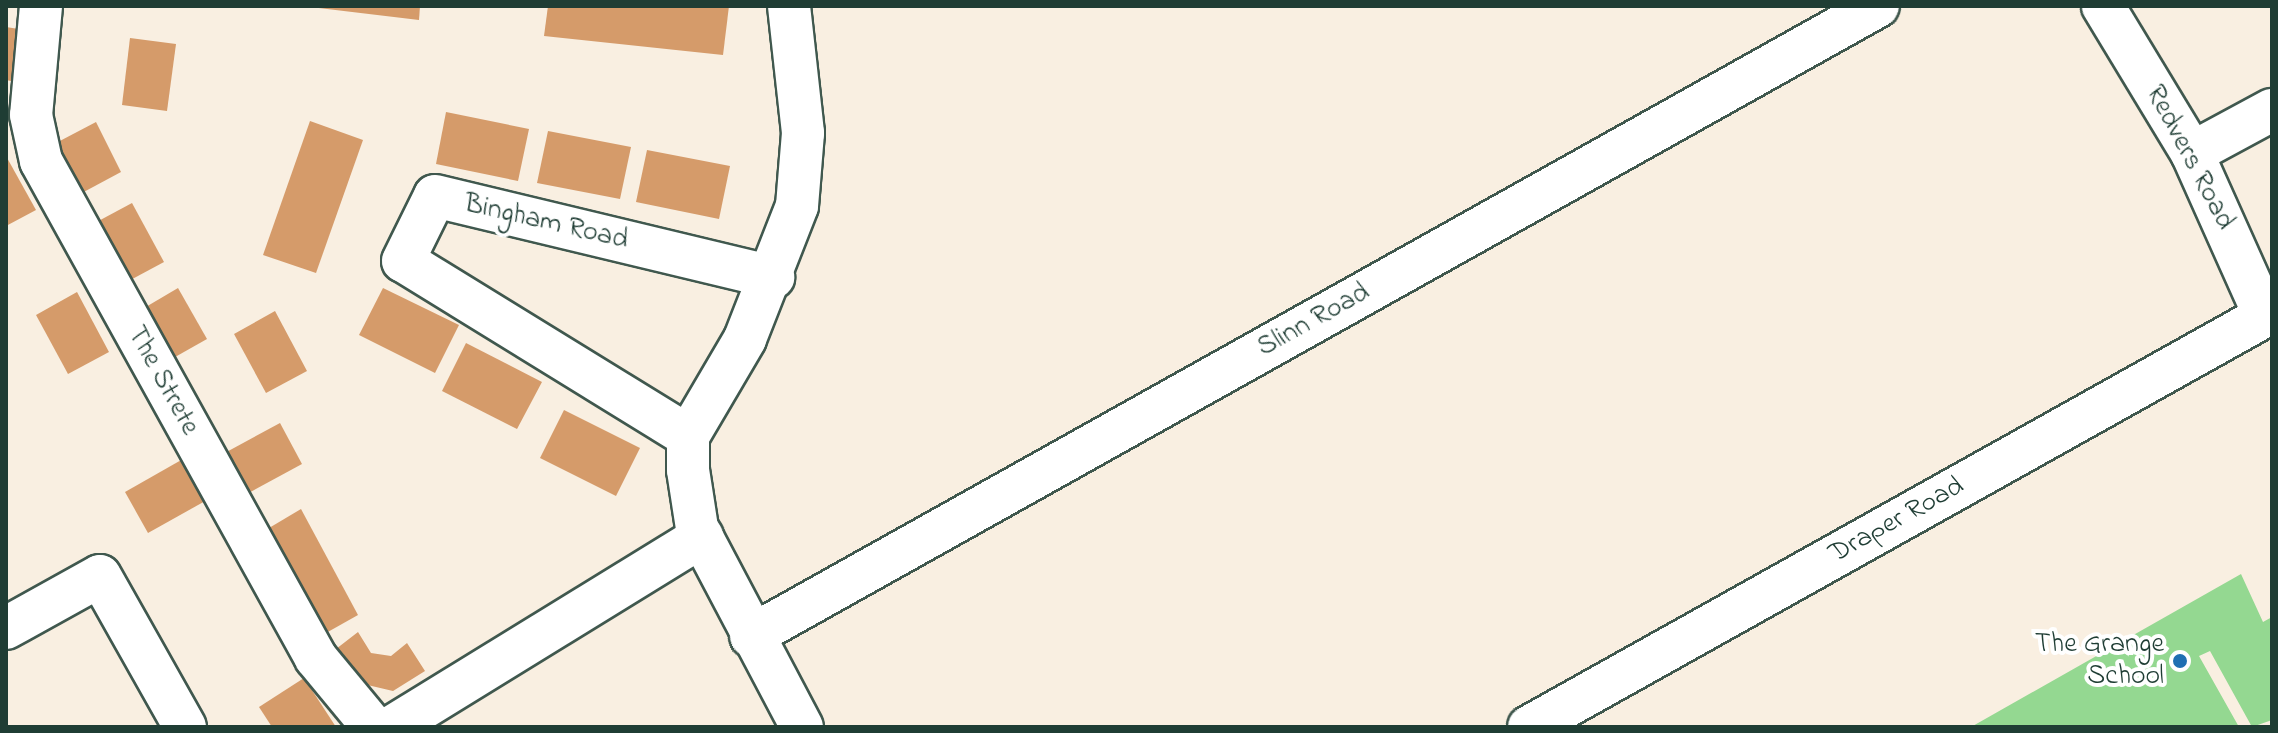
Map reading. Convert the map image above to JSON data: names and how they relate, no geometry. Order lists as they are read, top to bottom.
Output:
{
  "streets": {
    "street": [
      "Redvers Road",
      "Bingham Road",
      "Slinn Road",
      "The Strete",
      "Draper Road"
    ]
  },
  "crossings": [
    ["Redvers Road", "Draper Road"]
  ],
  "places": ["The Grange School"]
}
